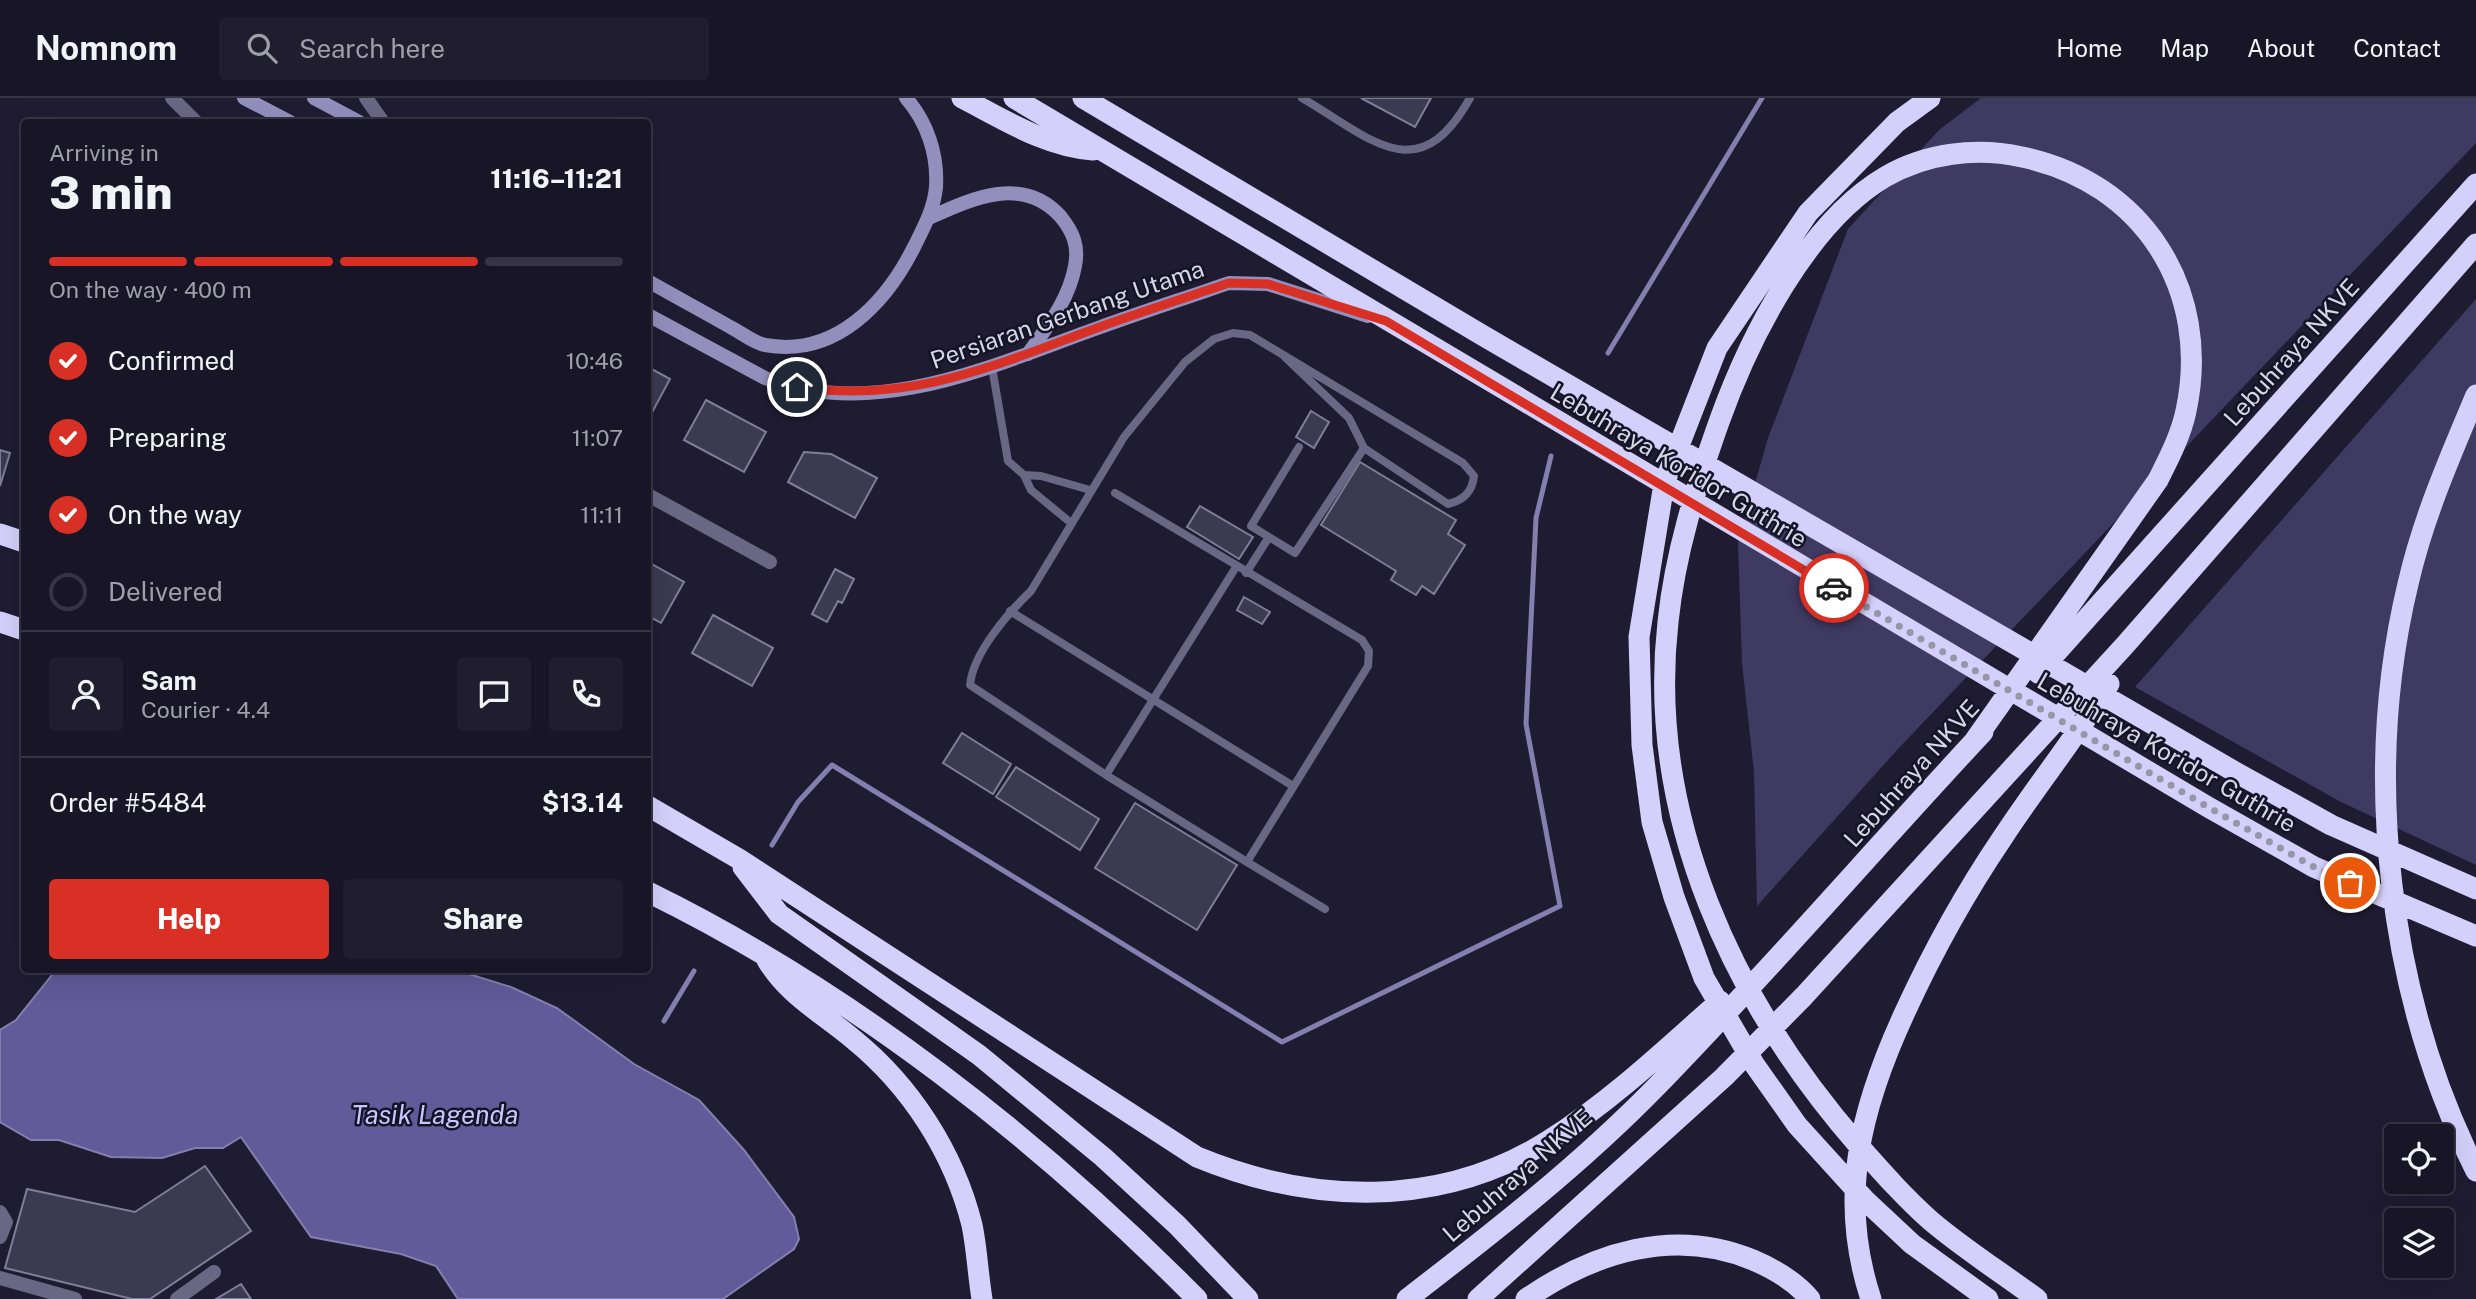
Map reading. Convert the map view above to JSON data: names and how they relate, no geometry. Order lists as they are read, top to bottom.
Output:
{
  "streets": {
    "highway": ["Lebuhraya NKVE", "Lebuhraya Koridor Guthrie"],
    "main road": ["Persiaran Gerbang Utama"]
  },
  "crossings": [
    ["Persiaran Gerbang Utama", "Lebuhraya Koridor Guthrie"]
  ],
  "water": ["Tasik Lagenda"],
  "page": {
    "header": "Nomnom",
    "search": "Search here",
    "nav": [
      "Home",
      "Map",
      "About",
      "Contact"
    ],
    "heading": ["3 min", "Arriving in", "11:16–11:21"],
    "panel": [
      "Sam",
      "Courier · 4.4",
      "Order #5484",
      "$13.14"
    ],
    "bar": "On the way · 400 m",
    "list": [
      ["Confirmed", "10:46"],
      ["Preparing", "11:07"],
      ["On the way", "11:11"],
      "Delivered"
    ],
    "buttons": ["Help", "Share"]
  }
}
